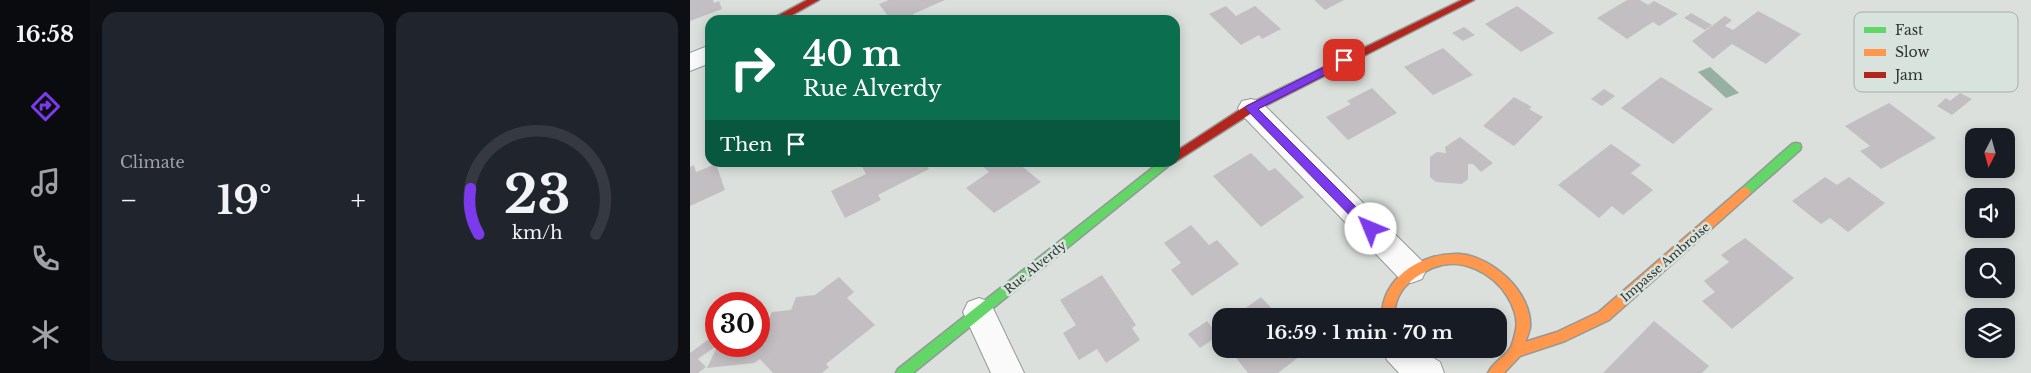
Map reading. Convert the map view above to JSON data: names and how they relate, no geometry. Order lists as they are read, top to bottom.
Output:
{
  "streets": {
    "street": ["Impasse Ambroise", "Rue Alverdy"]
  },
  "legend": ["Fast", "Slow", "Jam"],
  "north": "bottom",
  "page": {
    "tabs": "16:58",
    "tile": "Climate",
    "turn": ["40 m", "Rue Alverdy"],
    "then": "Then",
    "heat": ["−", "19°", "+"],
    "limit": "30",
    "trip": "16:59 · 1 min · 70 m",
    "gauge": ["23", "km/h"]
  }
}
